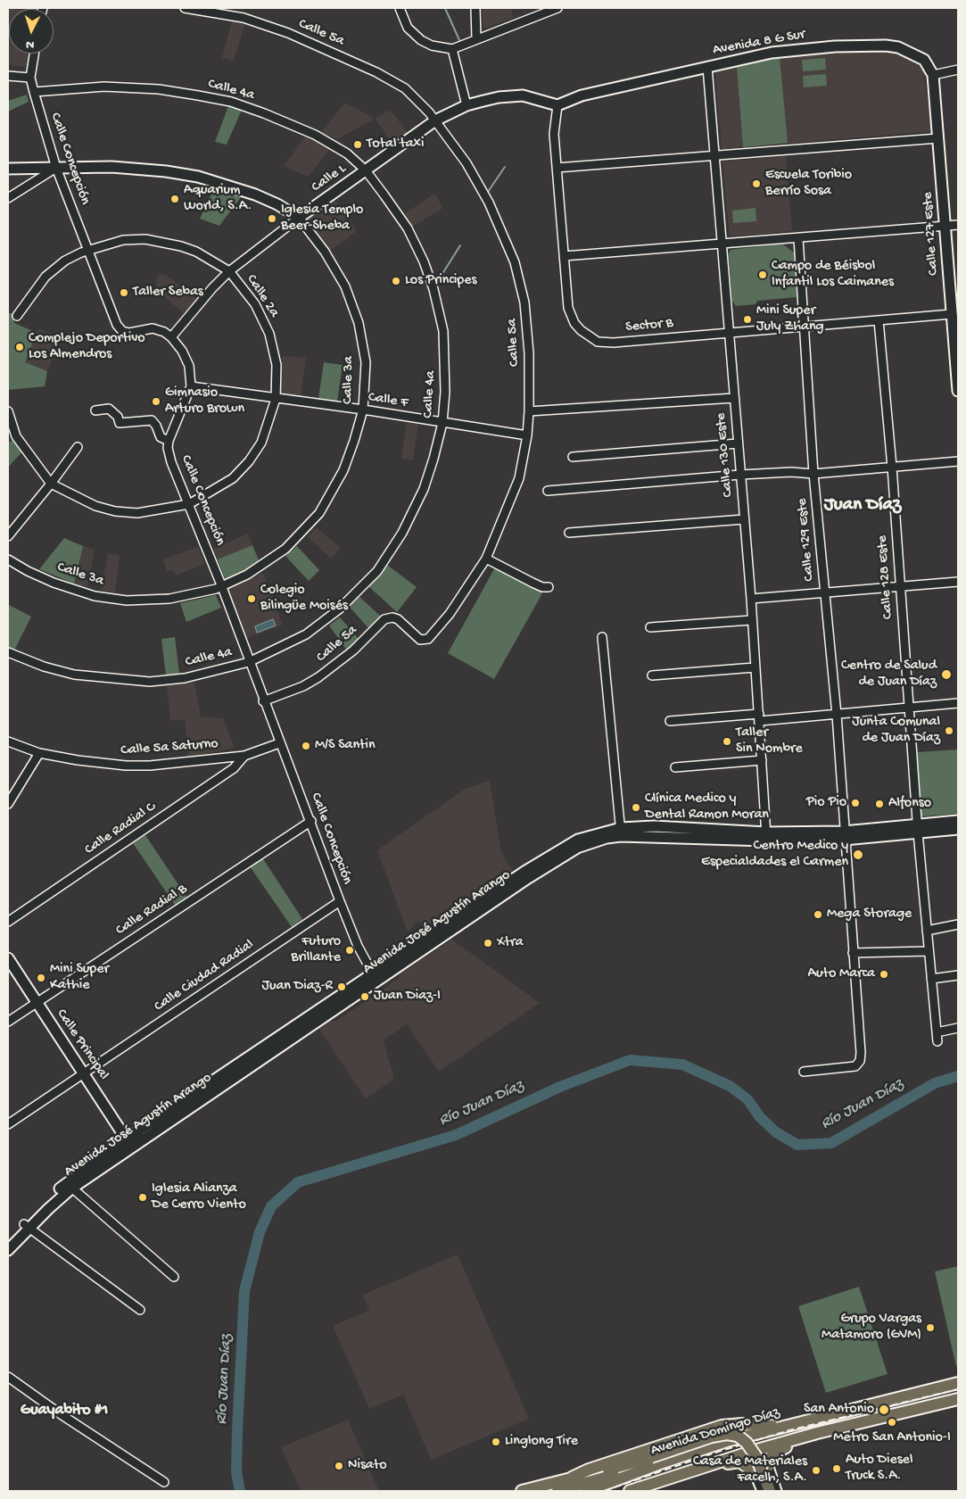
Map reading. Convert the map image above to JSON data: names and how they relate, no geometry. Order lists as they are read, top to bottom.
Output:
{
  "streets": {
    "main road": ["Avenida Domingo Díaz"],
    "street": [
      "Calle 5a",
      "Avenida 8 G Sur",
      "Calle 4a",
      "Calle Concepción",
      "Calle L",
      "Calle 127 Este",
      "Calle 2a",
      "Sector B",
      "Calle 3a",
      "Calle F",
      "Calle 130 Este",
      "Calle 129 Este",
      "Calle 128 Este",
      "Calle 5a Saturno",
      "Calle Radial C",
      "Calle Radial B",
      "Avenida José Agustín Arango",
      "Calle Ciudad Radial",
      "Calle Principal"
    ]
  },
  "crossings": [
    ["Calle 5a", "Calle Concepción"],
    ["Calle 5a", "Calle L"],
    ["Calle 5a", "Calle F"],
    ["Avenida 8 G Sur", "Calle L"],
    ["Avenida 8 G Sur", "Calle 127 Este"],
    ["Avenida 8 G Sur", "Sector B"],
    ["Avenida 8 G Sur", "Calle 130 Este"],
    ["Calle 4a", "Calle Concepción"],
    ["Calle 4a", "Calle L"],
    ["Calle 4a", "Calle F"],
    ["Calle Concepción", "Calle L"],
    ["Calle Concepción", "Calle 2a"],
    ["Calle Concepción", "Calle 3a"],
    ["Calle Concepción", "Calle F"],
    ["Calle Concepción", "Calle 5a Saturno"],
    ["Calle Concepción", "Calle Radial B"],
    ["Calle Concepción", "Avenida José Agustín Arango"],
    ["Calle Concepción", "Calle Ciudad Radial"],
    ["Calle L", "Calle 2a"],
    ["Calle L", "Sector B"],
    ["Calle L", "Calle 3a"],
    ["Calle 127 Este", "Sector B"],
    ["Calle 2a", "Calle F"],
    ["Sector B", "Calle 130 Este"],
    ["Sector B", "Calle 129 Este"],
    ["Sector B", "Calle 128 Este"],
    ["Calle 3a", "Calle F"],
    ["Calle 130 Este", "Avenida José Agustín Arango"],
    ["Calle 129 Este", "Avenida José Agustín Arango"],
    ["Calle 128 Este", "Avenida José Agustín Arango"],
    ["Calle 5a Saturno", "Calle Radial C"],
    ["Calle Radial B", "Calle Principal"],
    ["Avenida José Agustín Arango", "Calle Principal"],
    ["Calle Ciudad Radial", "Calle Principal"]
  ],
  "districts": ["Juan Díaz", "Guayabito #1"],
  "water": ["Río Juan Díaz"],
  "places": [
    "Total taxi",
    "Escuela Toribio Berrío Sosa",
    "Aquarium World, S.A.",
    "Iglesia Templo Beer-Sheba",
    "Campo de Béisbol Infantil Los Caimanes",
    "Los Principes",
    "Taller Sebas",
    "Mini Super July Zhang",
    "Complejo Deportivo Los Almendros",
    "Gimnasio Arturo Brown",
    "Colegio Bilingüe Moisés",
    "Centro de Salud de Juan Díaz",
    "Junta Comunal de Juan Díaz",
    "Taller Sin Nombre",
    "M/S Santin",
    "Pio Pio",
    "Alfonso",
    "Clínica Medico y Dental Ramon Moran",
    "Centro Medico y Especialdades el Carmen",
    "Mega Storage",
    "Xtra",
    "Futuro Brillante",
    "Auto Marca",
    "Mini Super Kathie",
    "Juan Diaz-R",
    "Juan Diaz-I",
    "Iglesia Alianza De Cerro Viento",
    "Grupo Vargas Matamoro (GVM)",
    "San Antonio",
    "Metro San Antonio-I",
    "Linglong Tire",
    "Nisato",
    "Auto Diesel Truck S.A.",
    "Casa de Materiales Facelh, S.A."
  ],
  "north": "bottom"
}
